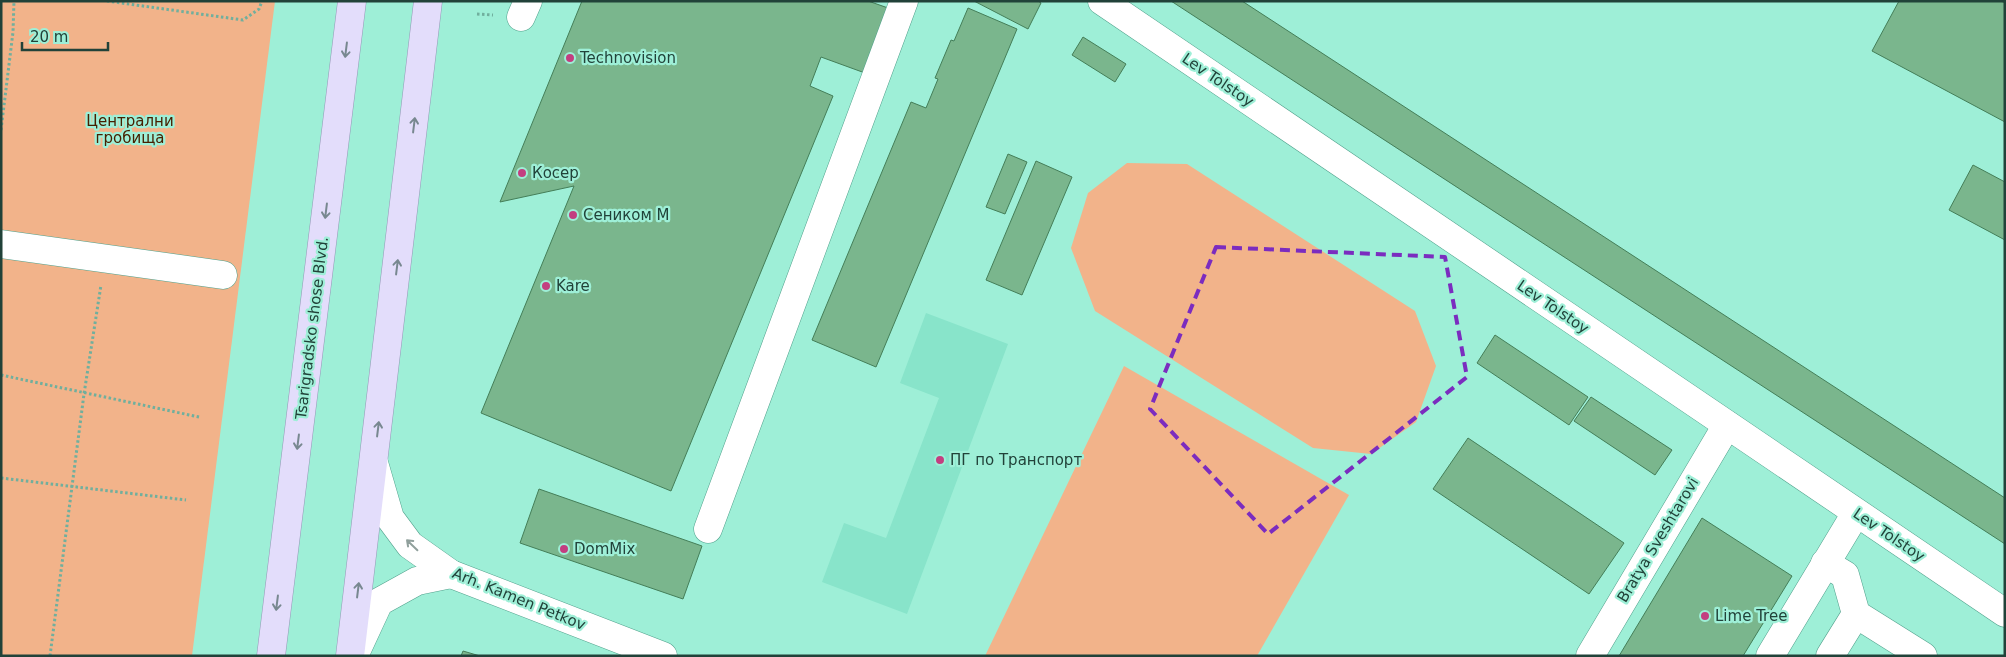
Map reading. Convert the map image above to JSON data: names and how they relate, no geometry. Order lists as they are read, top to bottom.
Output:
{
  "streets": {
    "main road": ["Tsarigradsko shose Blvd."],
    "street": ["Lev Tolstoy", "Bratya Sveshtarovi", "Arh. Kamen Petkov"]
  },
  "crossings": [
    ["Lev Tolstoy", "Bratya Sveshtarovi"]
  ],
  "one_way": ["Arh. Kamen Petkov"],
  "parks": ["Централни гробища"],
  "places": [
    "Technovision",
    "Косер",
    "Сеником М",
    "Kare",
    "ПГ по Транспорт",
    "DomMix",
    "Lime Tree"
  ],
  "scale_bar": "20 m"
}
